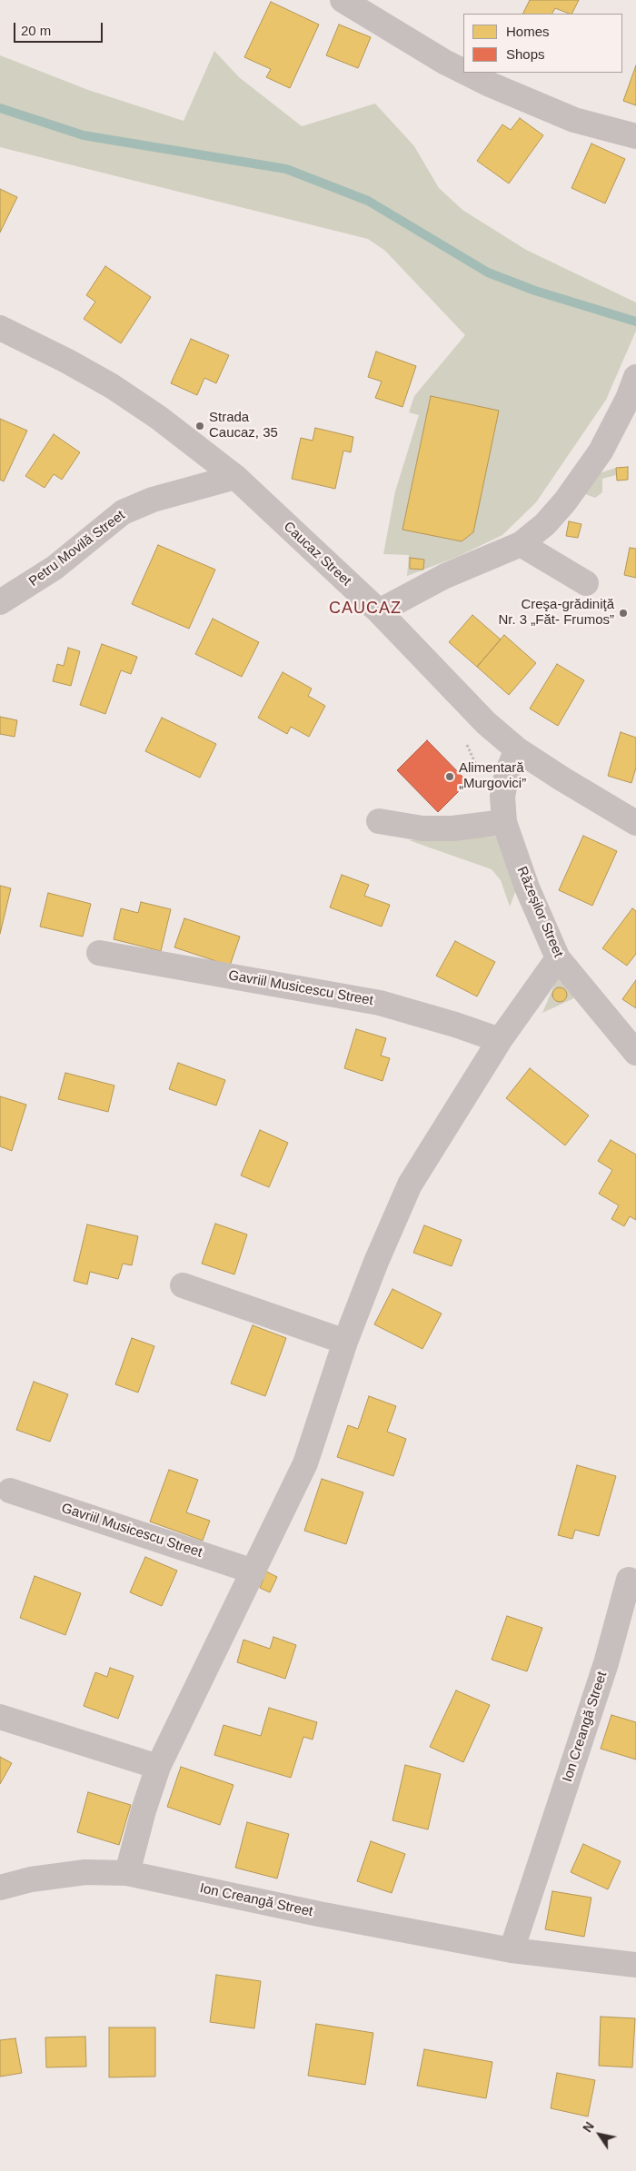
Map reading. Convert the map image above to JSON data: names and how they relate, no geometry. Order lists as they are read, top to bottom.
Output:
{
  "streets": {
    "street": [
      "Petru Movilă Street",
      "Caucaz Street",
      "Răzeșilor Street",
      "Gavriil Musicescu Street",
      "Ion Creangă Street"
    ]
  },
  "crossings": [
    ["Petru Movilă Street", "Caucaz Street"],
    ["Caucaz Street", "Răzeșilor Street"]
  ],
  "districts": ["CAUCAZ"],
  "places": ["Strada Caucaz, 35", "Creşa-grădiniţă Nr. 3 „Făt- Frumos”", "Alimentară „Murgovici”"],
  "legend": ["Homes", "Shops"],
  "scale_bar": "20 m",
  "north": "top left"
}
